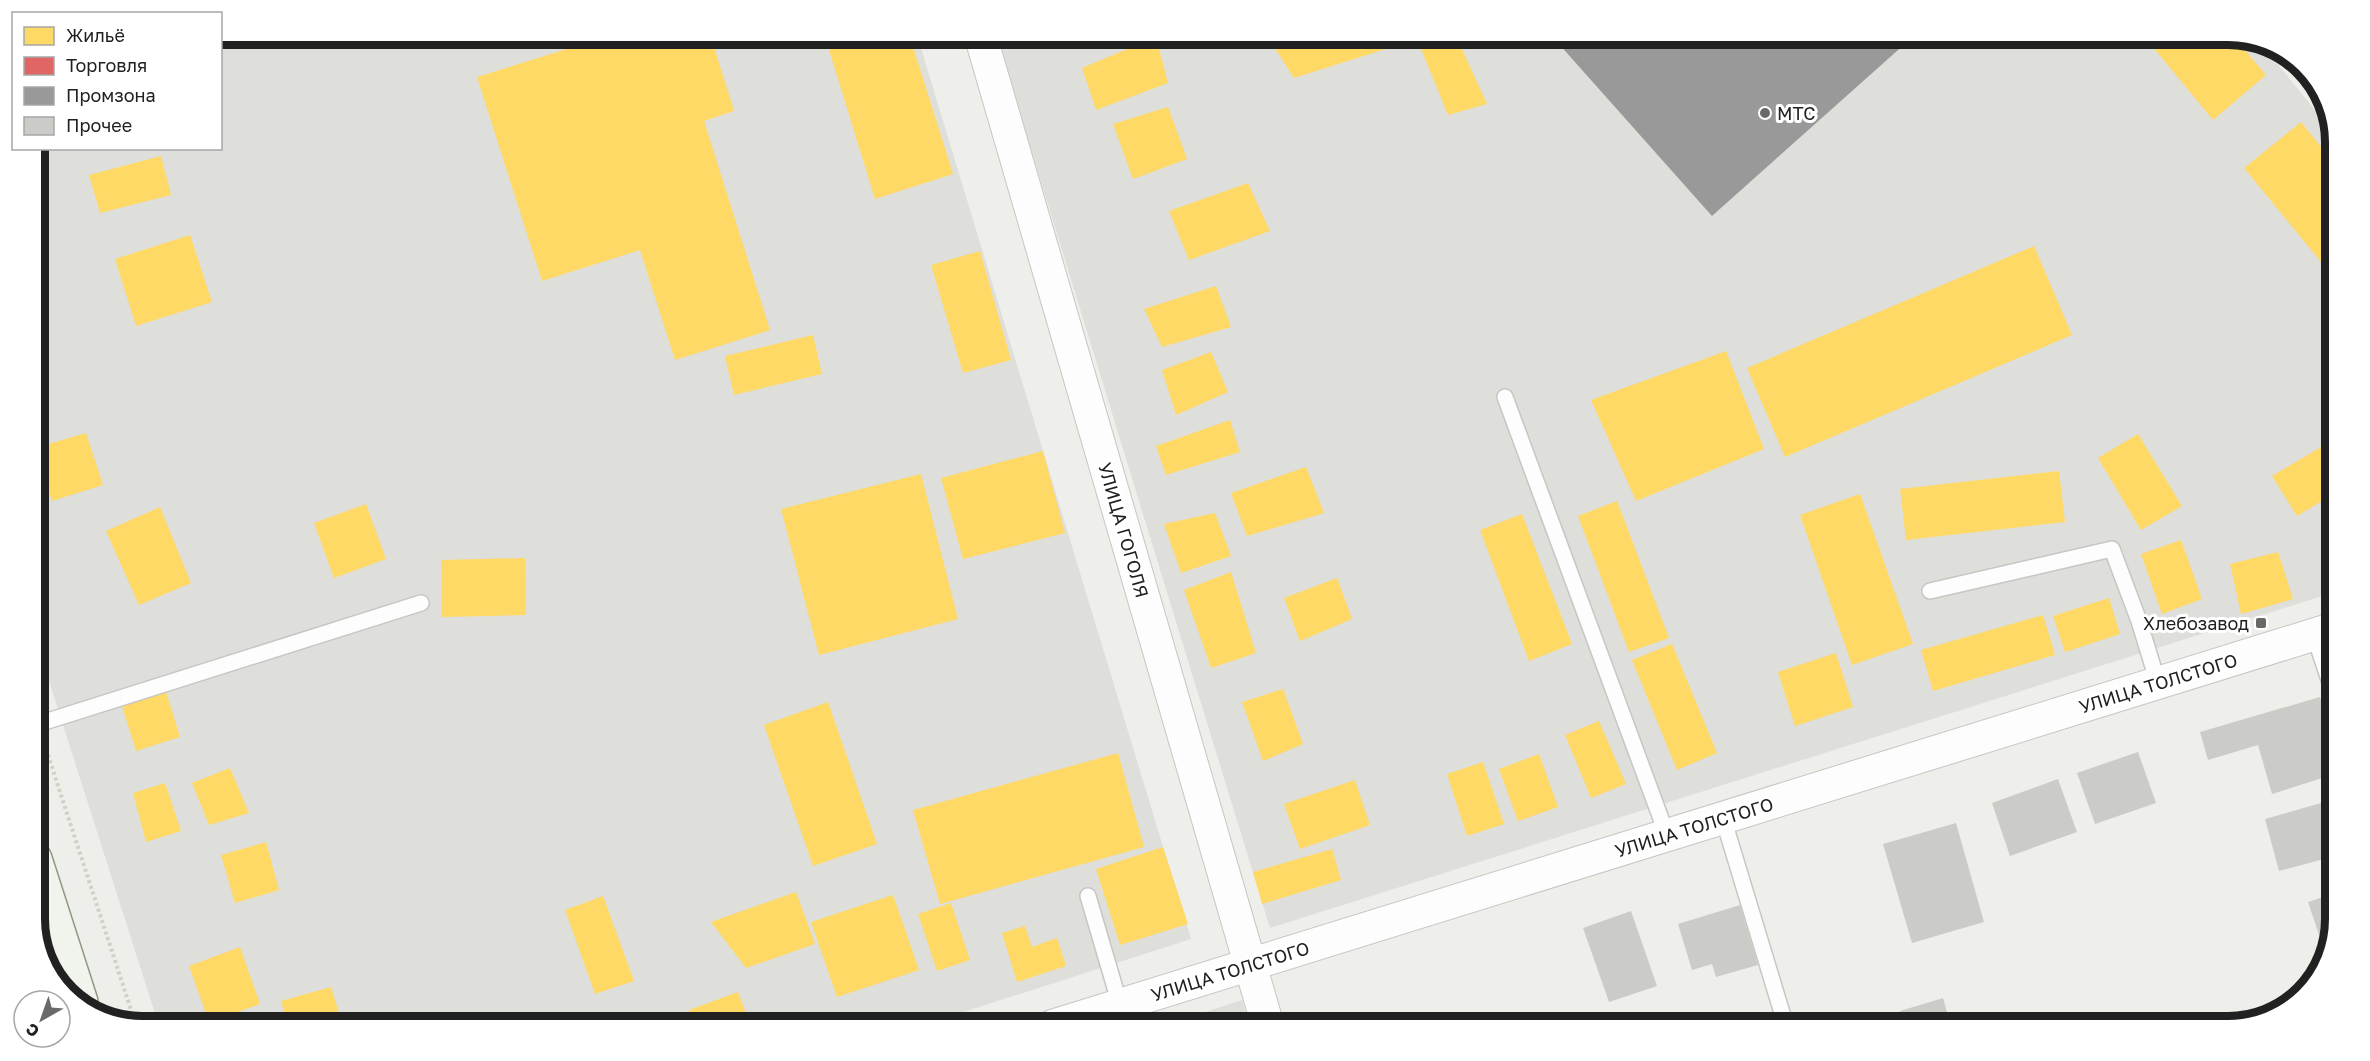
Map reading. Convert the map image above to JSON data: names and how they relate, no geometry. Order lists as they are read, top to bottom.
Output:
{
  "streets": {
    "street": ["УЛИЦА ГОГОЛЯ", "УЛИЦА ТОЛСТОГО"]
  },
  "crossings": [
    ["УЛИЦА ГОГОЛЯ", "УЛИЦА ТОЛСТОГО"]
  ],
  "places": {
    "other": ["МТС"],
    "transit": ["Хлебозавод"]
  },
  "legend": [
    "Жильё",
    "Торговля",
    "Промзона",
    "Прочее"
  ],
  "north": "bottom left"
}
